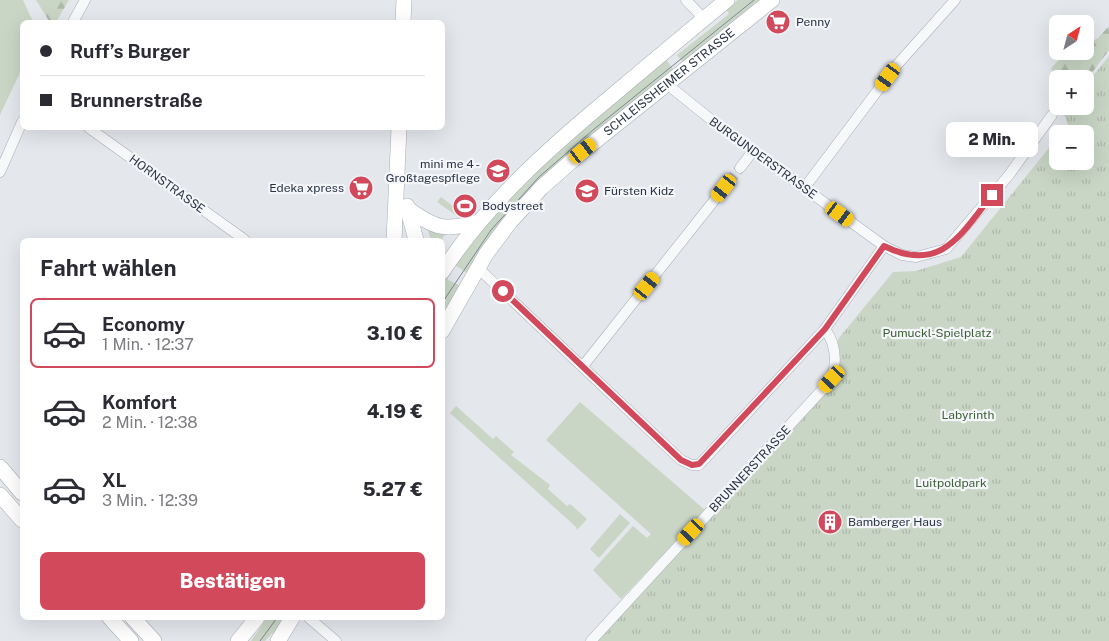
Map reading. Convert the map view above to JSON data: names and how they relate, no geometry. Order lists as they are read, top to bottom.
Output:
{
  "streets": {
    "main road": ["SCHLEISSHEIMER STRASSE"],
    "street": ["BURGUNDERSTRASSE", "HORNSTRASSE", "BRUNNERSTRASSE"]
  },
  "crossings": [
    ["SCHLEISSHEIMER STRASSE", "BURGUNDERSTRASSE"]
  ],
  "parks": ["Pumuckl-Spielplatz", "Labyrinth", "Luitpoldpark"],
  "places": {
    "supermarket": ["Penny", "Edeka xpress"],
    "school or university": ["mini me 4 - Großtagespflege", "Fürsten Kidz"],
    "sports": ["Bodystreet"],
    "building": ["Bamberger Haus"]
  },
  "north": "top right",
  "page": {
    "map_buttons": ["+", "−"],
    "banner": ["Ruff’s Burger", "Brunnerstraße"],
    "bubble": "2 Min.",
    "heading": "Fahrt wählen",
    "list": [
      {
        "name": "Economy",
        "note": "1 Min. · 12:37",
        "value": "3.10 €"
      },
      {
        "name": "Komfort",
        "note": "2 Min. · 12:38",
        "value": "4.19 €"
      },
      {
        "name": "XL",
        "note": "3 Min. · 12:39",
        "value": "5.27 €"
      }
    ],
    "buttons": "Bestätigen"
  }
}
